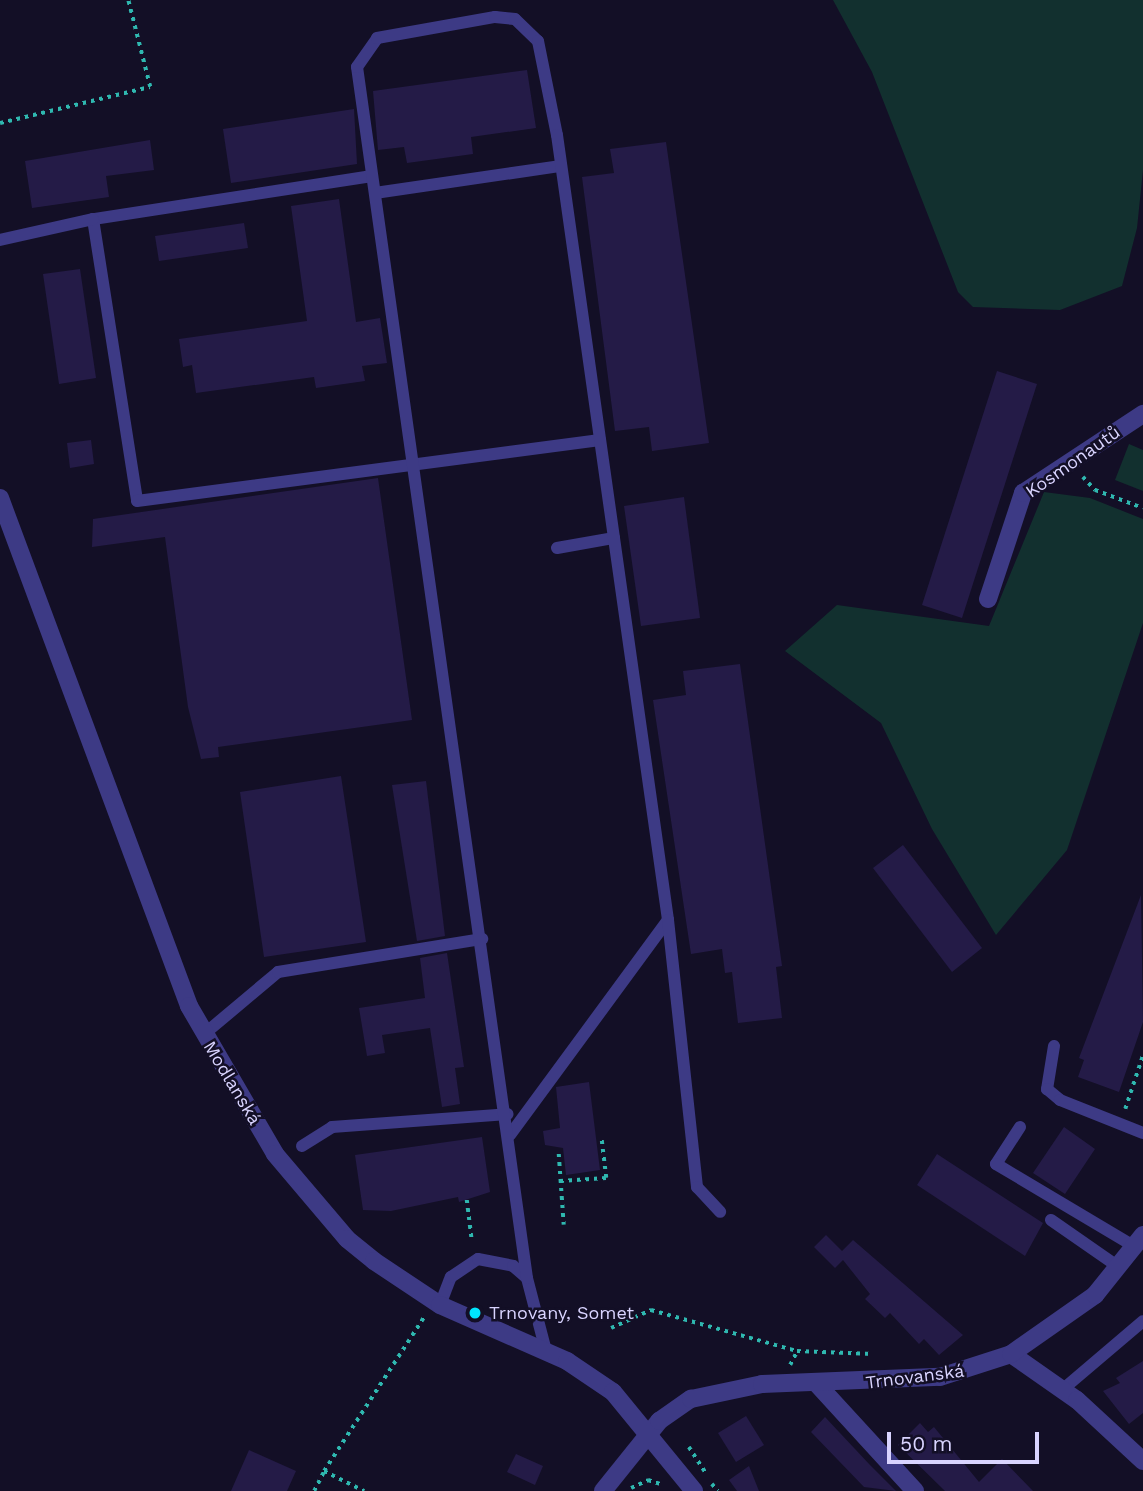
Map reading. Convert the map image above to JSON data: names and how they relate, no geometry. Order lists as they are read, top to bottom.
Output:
{
  "streets": {
    "street": ["Kosmonautů", "Modlanská", "Trnovanská"]
  },
  "crossings": [
    ["Modlanská", "Trnovanská"]
  ],
  "places": ["Trnovany, Somet"],
  "scale_bar": "50 m"
}
